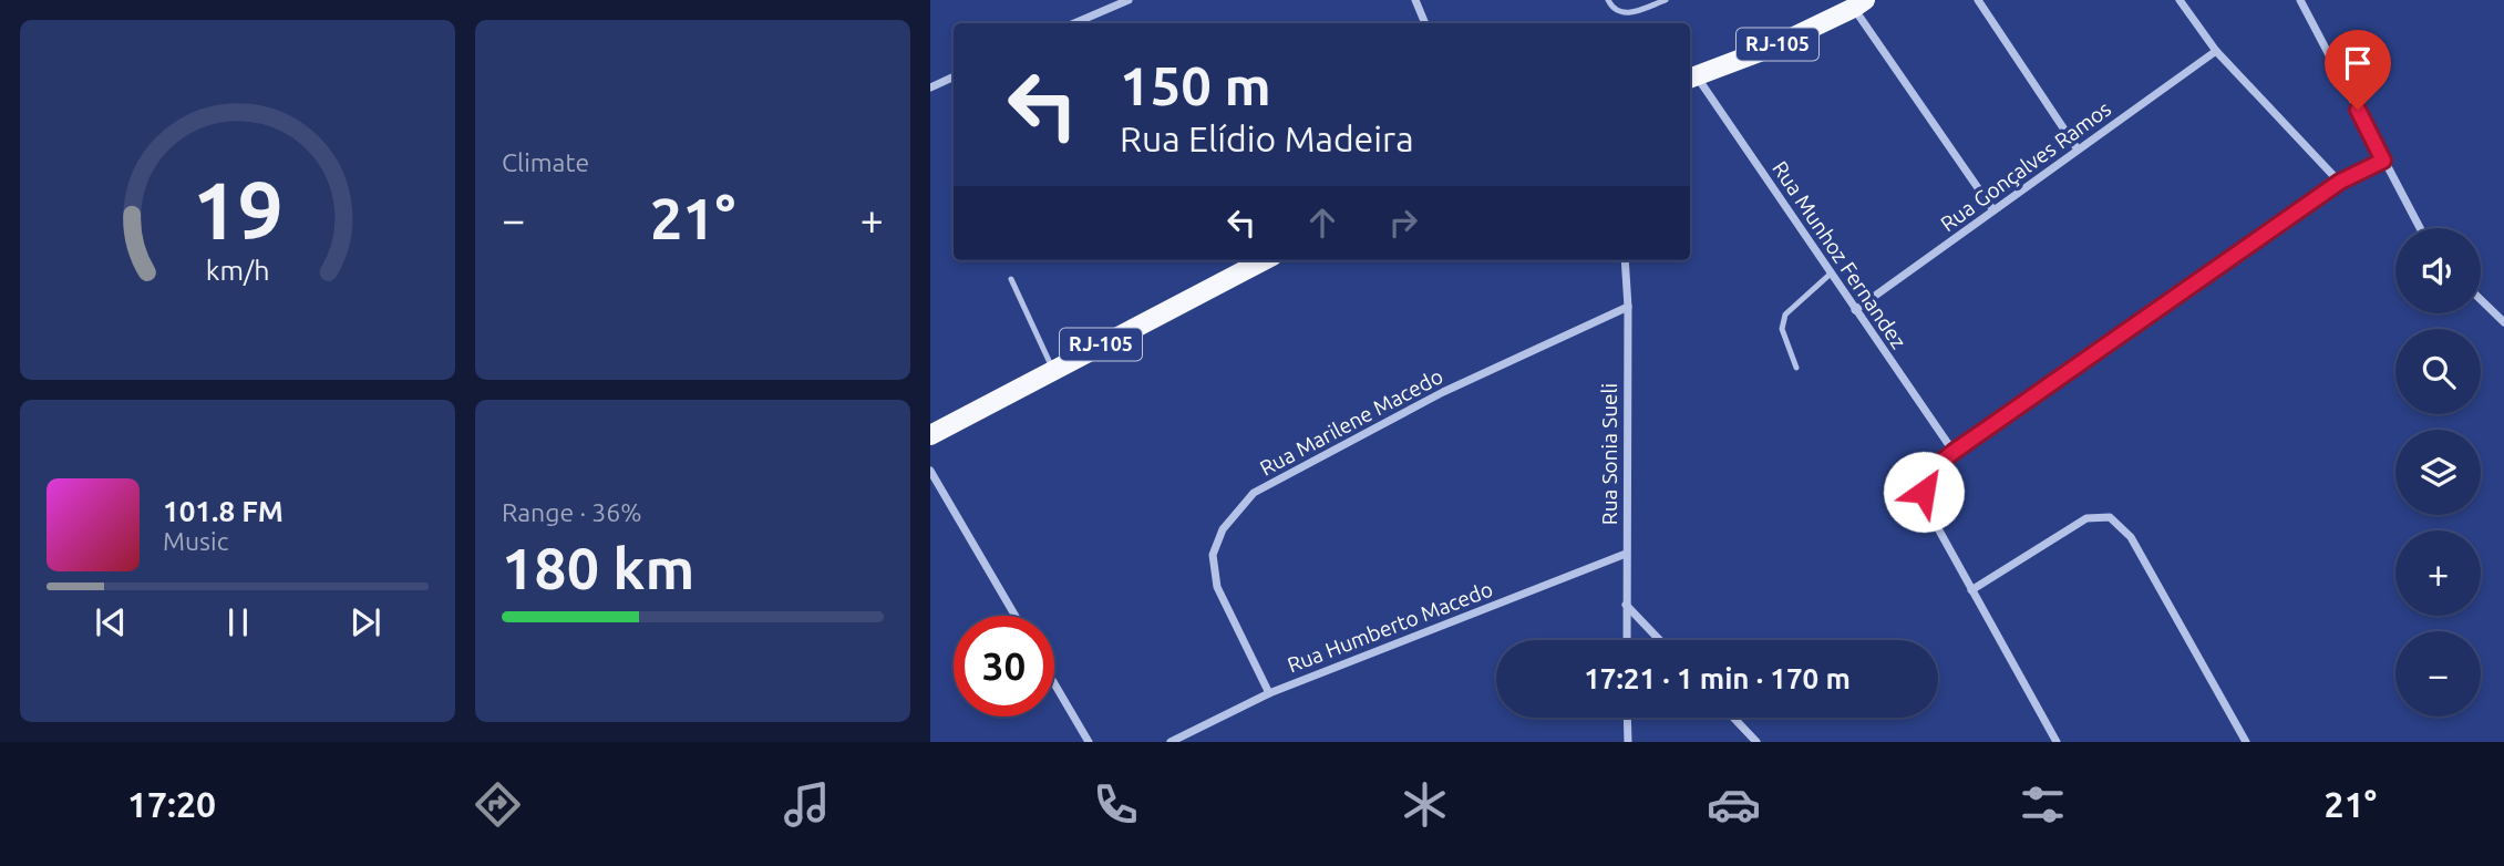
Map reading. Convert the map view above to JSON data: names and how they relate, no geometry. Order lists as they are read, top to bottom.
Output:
{
  "streets": {
    "main road": ["RJ-105"],
    "street": [
      "Rua Gonçalves Ramos",
      "Rua Munhoz Fernandez",
      "Rua Marilene Macedo",
      "Rua Sonia Sueli",
      "Rua Humberto Macedo"
    ]
  },
  "crossings": [
    ["RJ-105", "Rua Munhoz Fernandez"],
    ["Rua Gonçalves Ramos", "Rua Munhoz Fernandez"],
    ["Rua Marilene Macedo", "Rua Sonia Sueli"],
    ["Rua Marilene Macedo", "Rua Humberto Macedo"],
    ["Rua Sonia Sueli", "Rua Humberto Macedo"]
  ],
  "page": {
    "tile": [
      "Climate",
      ["Range · 36%", "180 km"]
    ],
    "turn": ["150 m", "Rua Elídio Madeira"],
    "heat": ["−", "21°", "+"],
    "map_buttons": ["+", "−"],
    "song": ["101.8 FM", "Music"],
    "limit": "30",
    "trip": "17:21 · 1 min · 170 m",
    "tabs": ["17:20", "21°"],
    "gauge": ["19", "km/h"]
  }
}
